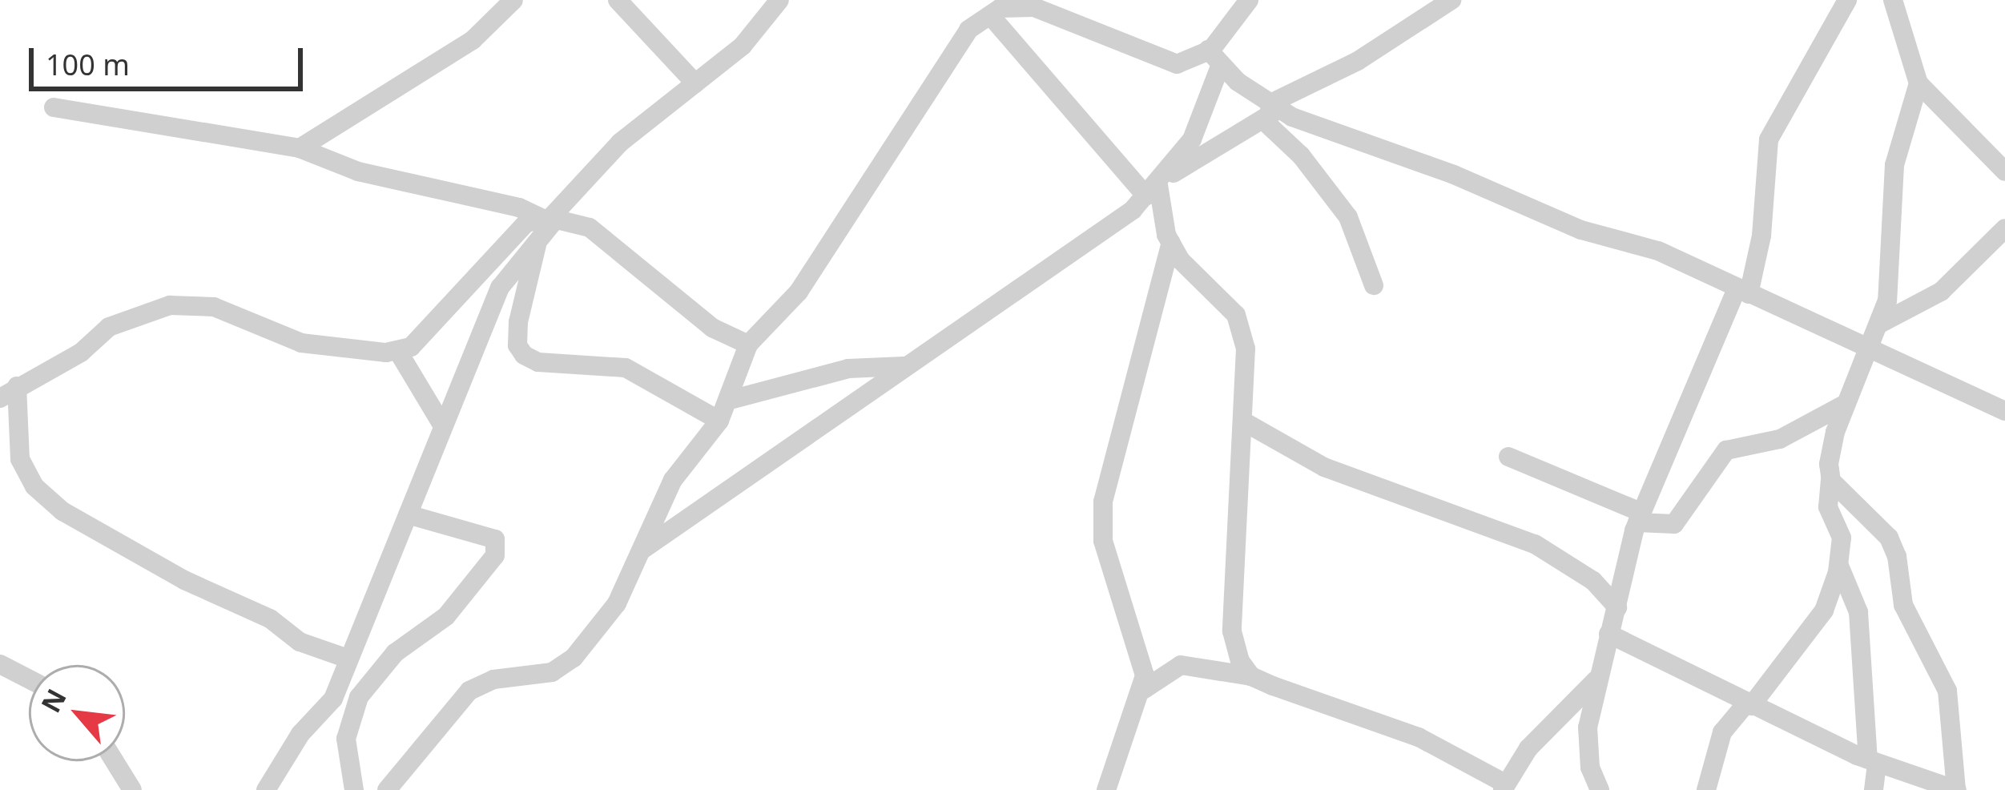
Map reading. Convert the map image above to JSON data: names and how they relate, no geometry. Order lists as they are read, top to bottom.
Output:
{
  "scale_bar": "100 m",
  "north": "top left"
}
